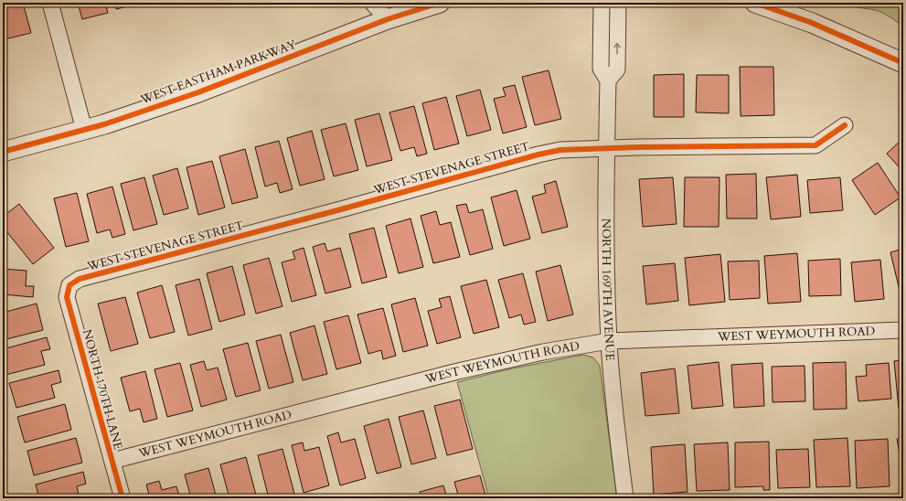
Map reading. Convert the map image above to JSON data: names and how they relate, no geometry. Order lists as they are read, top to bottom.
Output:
{
  "streets": {
    "street": [
      "WEST EASTHAM PARKWAY",
      "WEST STEVENAGE STREET",
      "NORTH 169TH AVENUE",
      "WEST WEYMOUTH ROAD",
      "NORTH 170TH LANE"
    ]
  },
  "crossings": [
    ["WEST STEVENAGE STREET", "NORTH 169TH AVENUE"],
    ["WEST STEVENAGE STREET", "NORTH 170TH LANE"],
    ["NORTH 169TH AVENUE", "WEST WEYMOUTH ROAD"],
    ["WEST WEYMOUTH ROAD", "NORTH 170TH LANE"]
  ]
}
